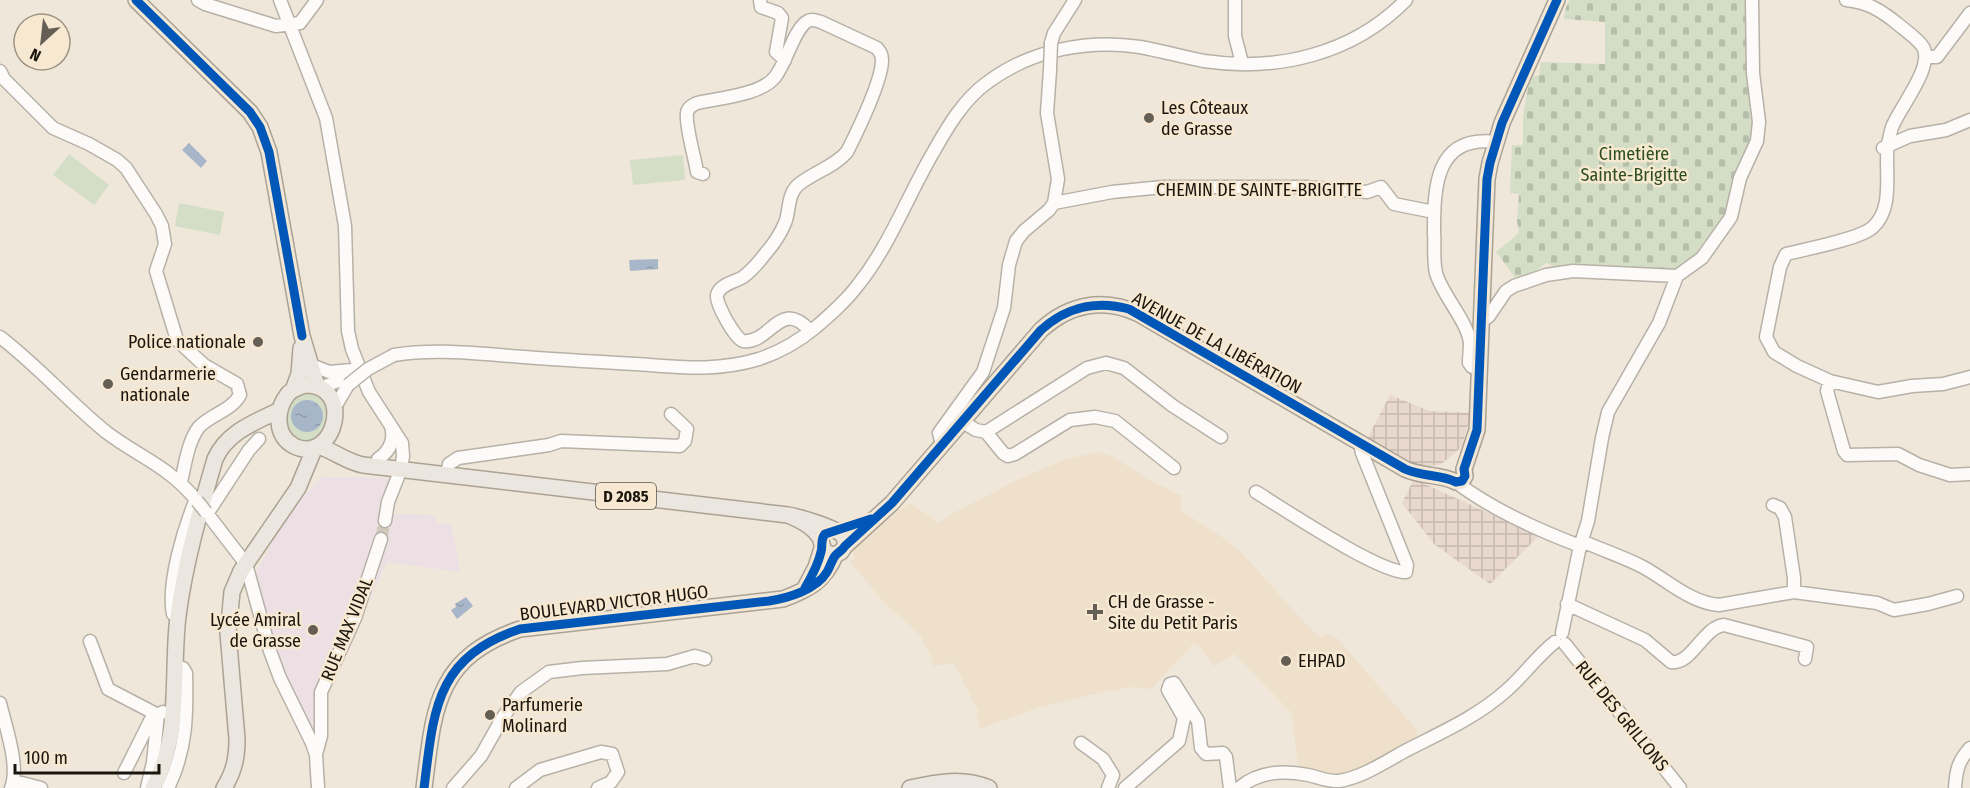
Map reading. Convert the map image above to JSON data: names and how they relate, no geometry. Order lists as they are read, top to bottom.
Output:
{
  "streets": {
    "main road": ["AVENUE DE LA LIBÉRATION", "D 2085", "BOULEVARD VICTOR HUGO"],
    "street": ["CHEMIN DE SAINTE-BRIGITTE", "RUE MAX VIDAL", "RUE DES GRILLONS"]
  },
  "crossings": [
    ["AVENUE DE LA LIBÉRATION", "D 2085"],
    ["AVENUE DE LA LIBÉRATION", "BOULEVARD VICTOR HUGO"],
    ["D 2085", "BOULEVARD VICTOR HUGO"]
  ],
  "parks": ["Cimetière Sainte-Brigitte"],
  "places": {
    "other": [
      "Les Côteaux de Grasse",
      "Police nationale",
      "Gendarmerie nationale",
      "Lycée Amiral de Grasse",
      "EHPAD",
      "Parfumerie Molinard"
    ],
    "health": ["CH de Grasse - Site du Petit Paris"]
  },
  "scale_bar": "100 m",
  "north": "bottom left"
}
